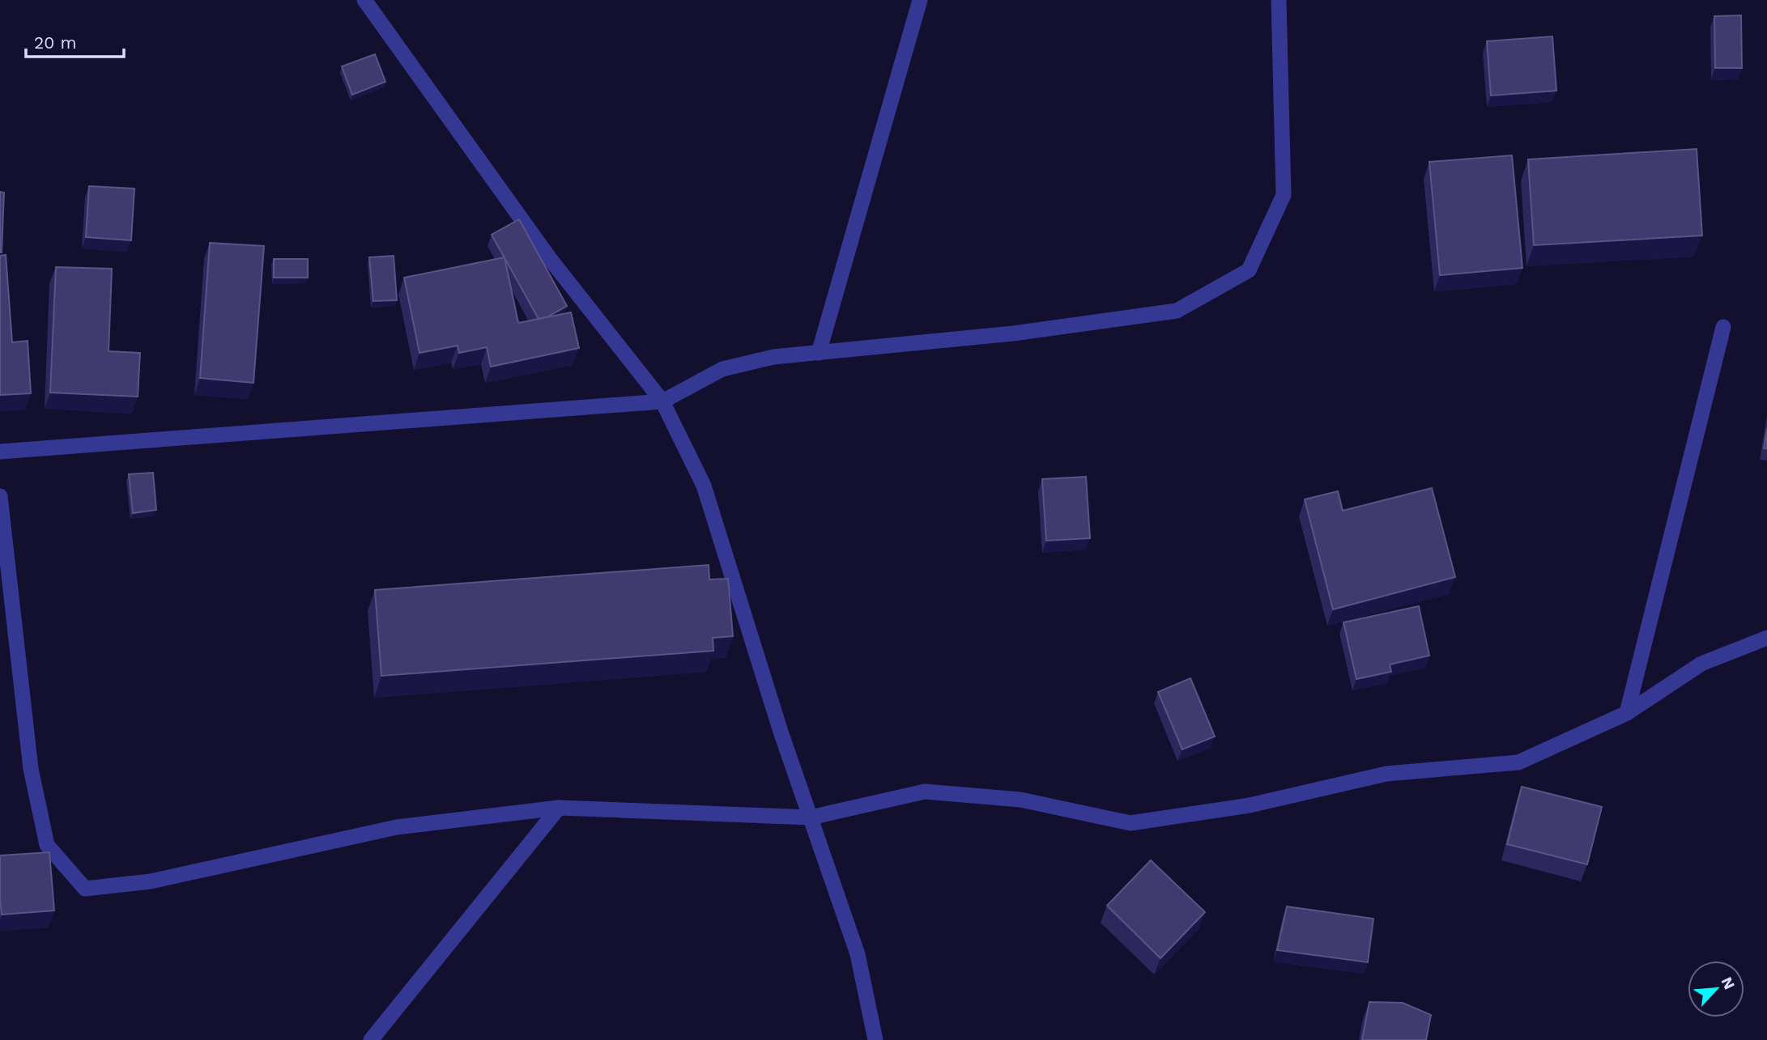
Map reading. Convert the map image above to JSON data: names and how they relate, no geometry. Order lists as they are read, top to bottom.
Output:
{
  "scale_bar": "20 m",
  "north": "top right"
}
